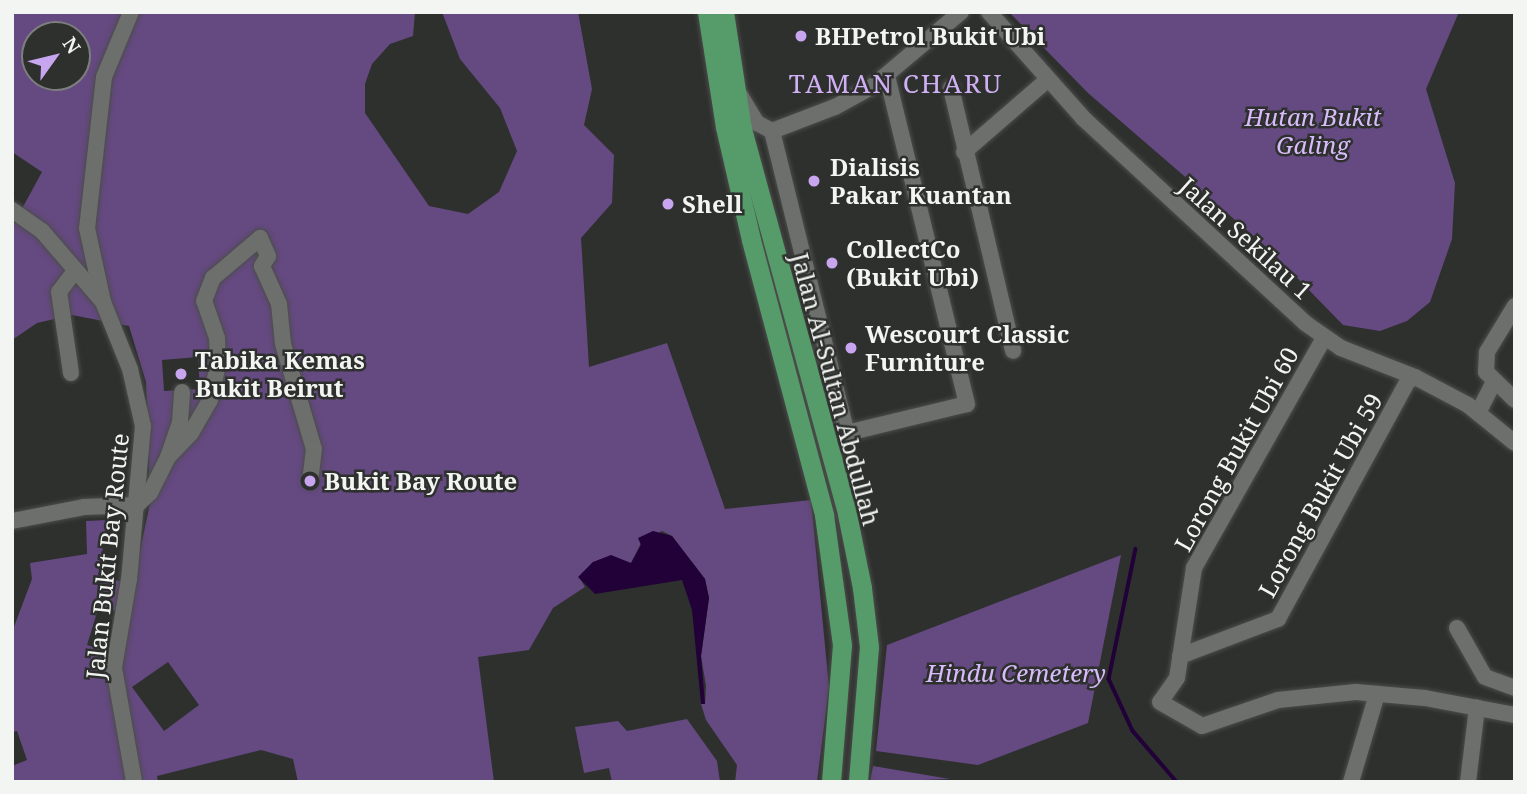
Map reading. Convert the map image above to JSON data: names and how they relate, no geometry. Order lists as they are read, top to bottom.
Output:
{
  "streets": {
    "main road": ["Jalan Al-Sultan Abdullah"],
    "street": [
      "Jalan Sekilau 1",
      "Lorong Bukit Ubi 60",
      "Lorong Bukit Ubi 59",
      "Jalan Bukit Bay Route"
    ]
  },
  "crossings": [
    ["Jalan Sekilau 1", "Lorong Bukit Ubi 60"],
    ["Jalan Sekilau 1", "Lorong Bukit Ubi 59"],
    ["Lorong Bukit Ubi 60", "Lorong Bukit Ubi 59"]
  ],
  "districts": ["TAMAN CHARU"],
  "parks": ["Hutan Bukit Galing", "Hindu Cemetery"],
  "places": [
    "BHPetrol Bukit Ubi",
    "Dialisis Pakar Kuantan",
    "Shell",
    "CollectCo (Bukit Ubi)",
    "Wescourt Classic Furniture",
    "Tabika Kemas Bukit Beirut",
    "Bukit Bay Route"
  ],
  "north": "top right"
}
